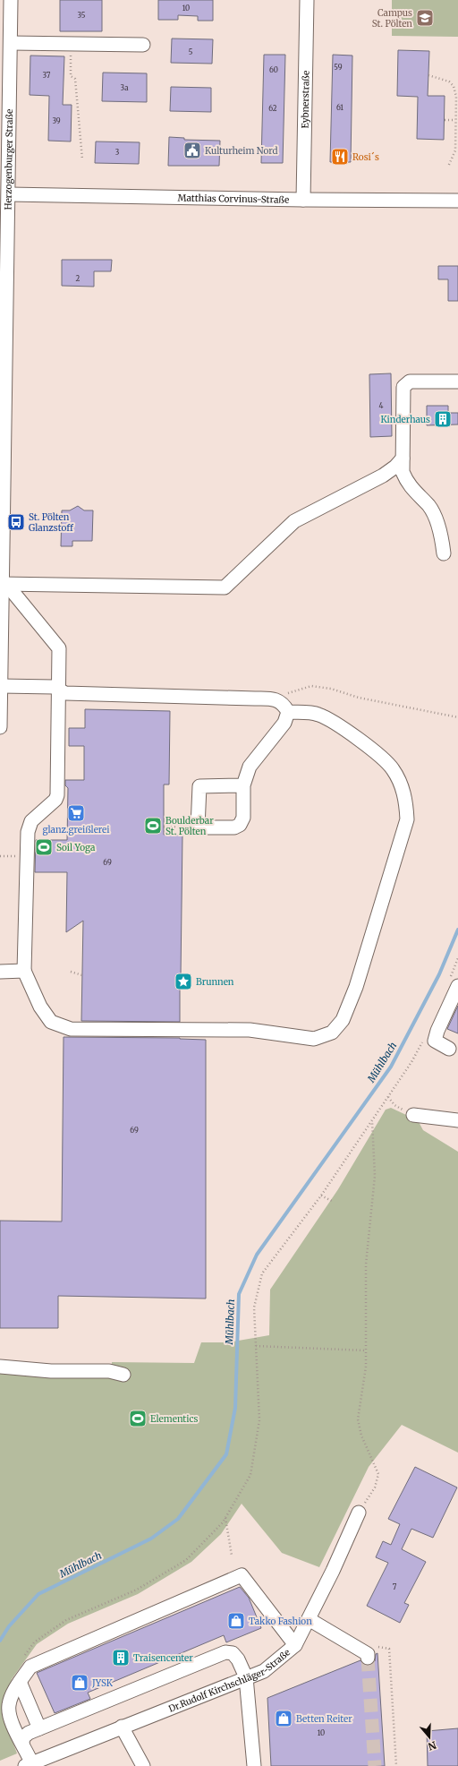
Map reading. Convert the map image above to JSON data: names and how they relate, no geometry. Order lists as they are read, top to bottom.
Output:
{
  "streets": {
    "street": [
      "Eybnerstraße",
      "Herzogenburger Straße",
      "Matthias Corvinus-Straße",
      "Dr.Rudolf Kirchschläger-Straße"
    ]
  },
  "crossings": [
    ["Eybnerstraße", "Matthias Corvinus-Straße"],
    ["Herzogenburger Straße", "Matthias Corvinus-Straße"]
  ],
  "water": ["Mühlbach"],
  "places": {
    "school or university": ["Campus St. Pölten"],
    "public building": ["Kulturheim Nord"],
    "restaurant": ["Rosi´s"],
    "building": ["Kinderhaus", "Traisencenter"],
    "bus stop": ["St. Pölten Glanzstoff"],
    "supermarket": ["glanz.greißlerei"],
    "sports": ["Boulderbar St. Pölten", "Soil Yoga", "Elementics"],
    "place": ["Brunnen"],
    "shop": ["Takko Fashion", "JYSK", "Betten Reiter"]
  },
  "house_numbers": [
    "10",
    "35",
    "5",
    "59",
    "60",
    "37",
    "3a",
    "61",
    "62",
    "39",
    "3",
    "2",
    "4",
    "69",
    "69",
    "7",
    "10"
  ],
  "north": "bottom"
}
